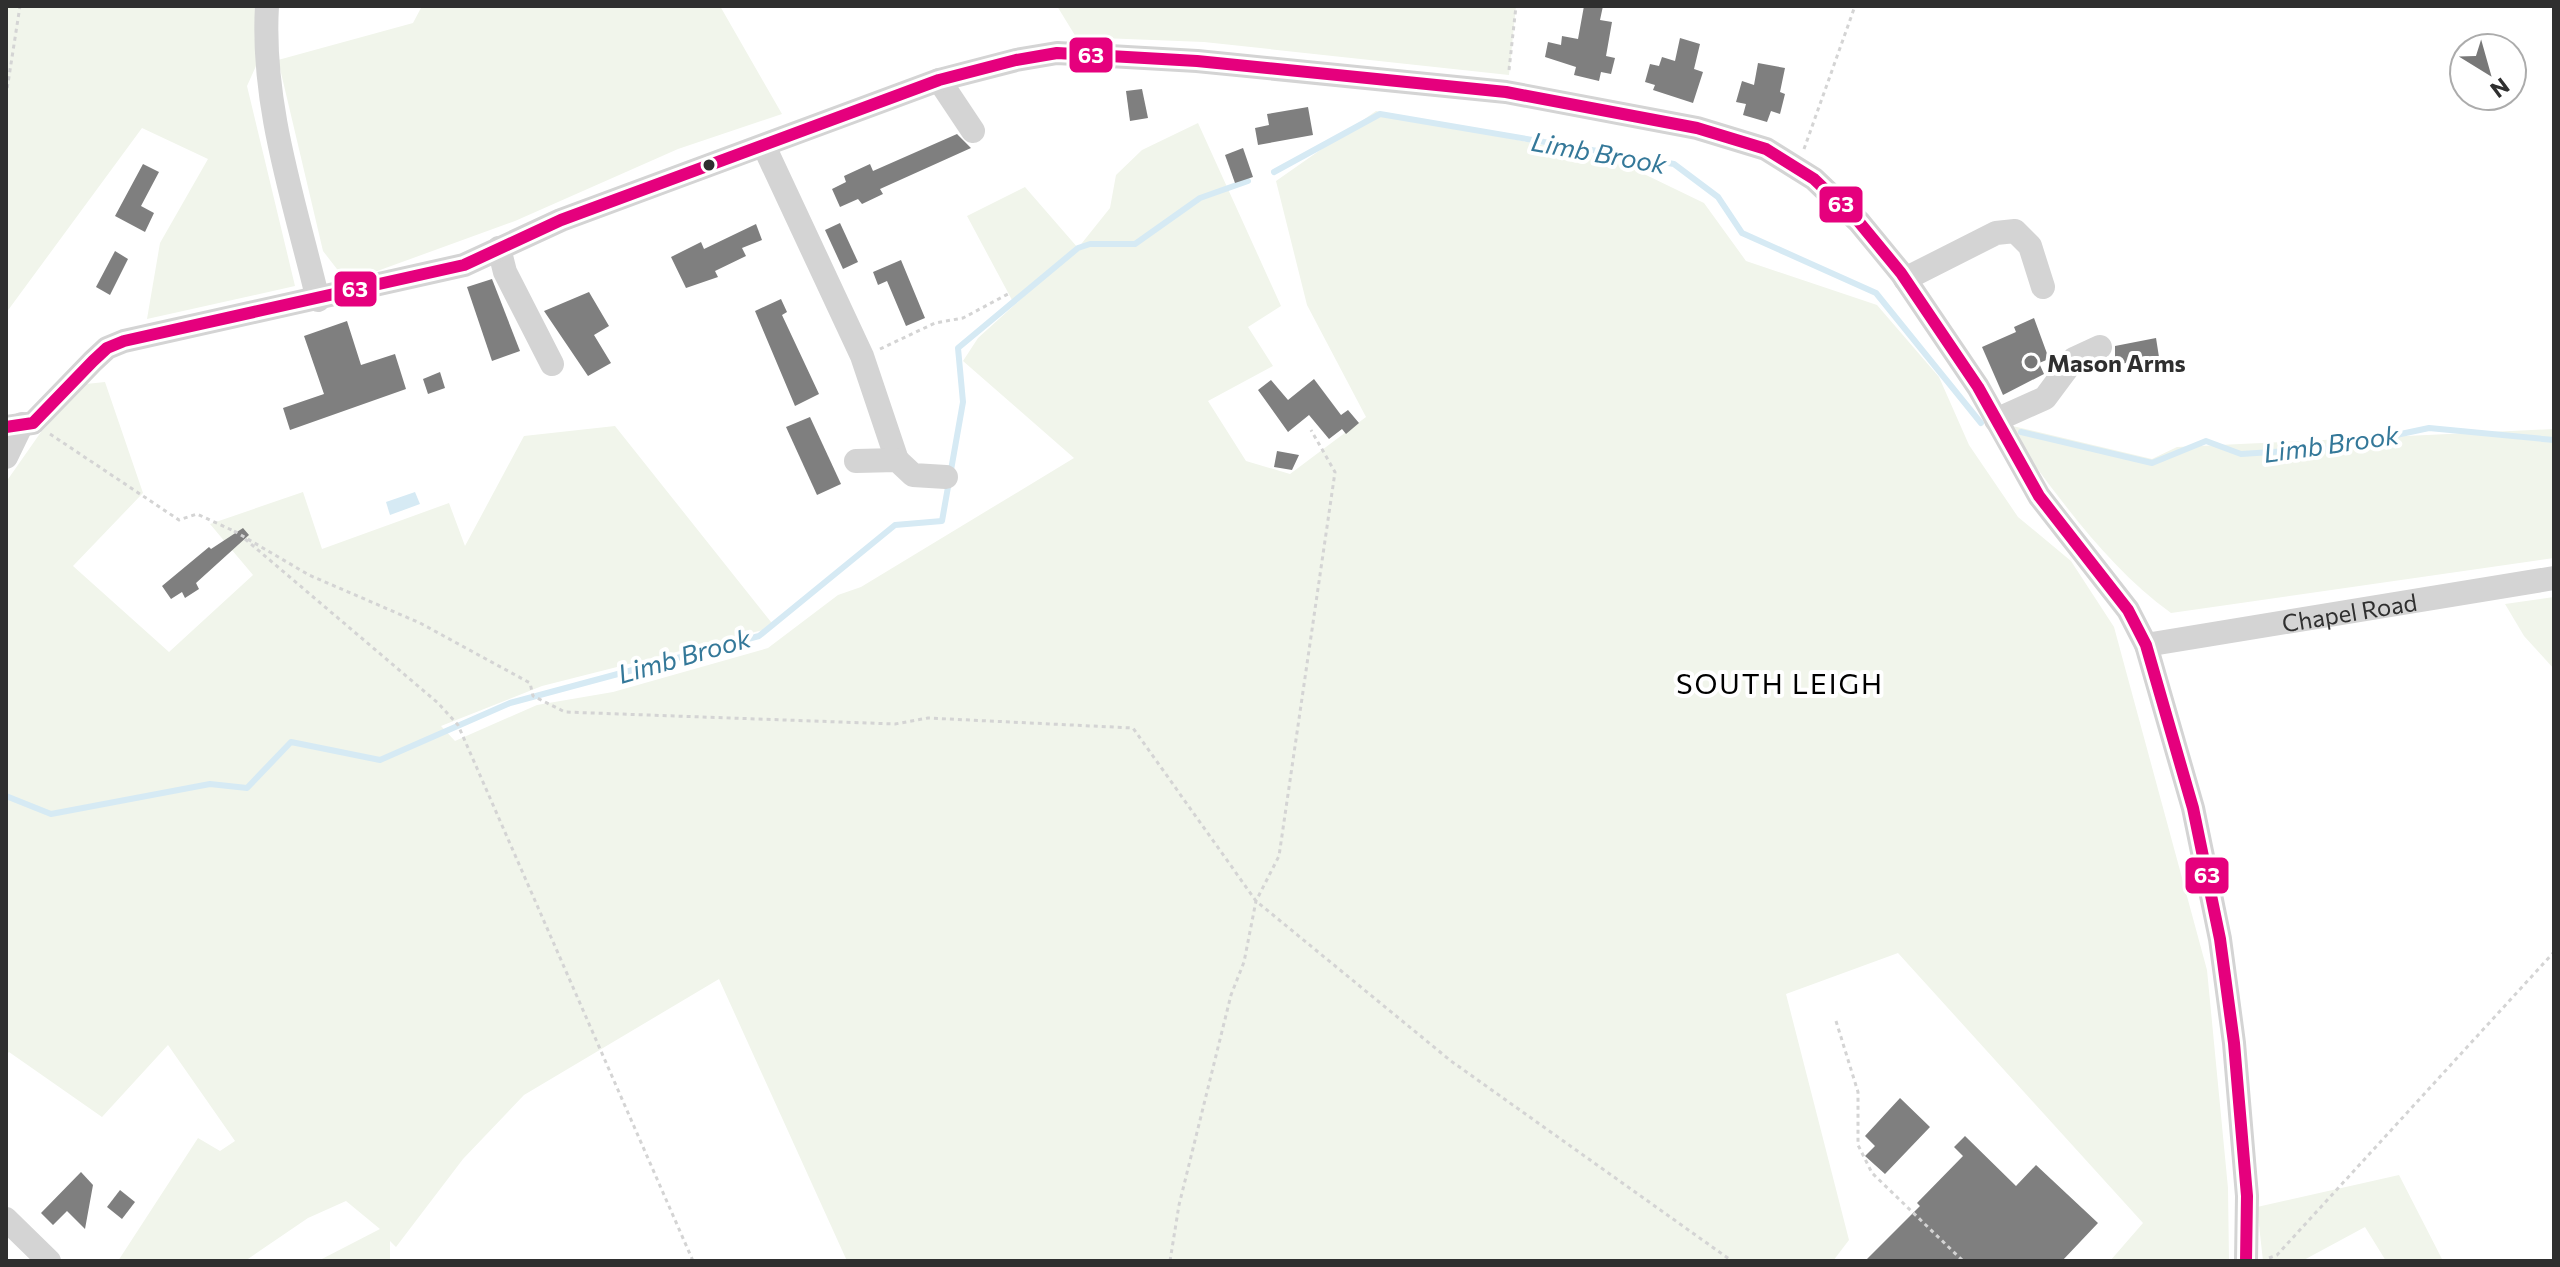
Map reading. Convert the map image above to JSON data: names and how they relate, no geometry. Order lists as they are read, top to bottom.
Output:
{
  "streets": {
    "street": ["Chapel Road"]
  },
  "districts": ["SOUTH LEIGH"],
  "water": ["Limb Brook"],
  "places": ["Mason Arms"],
  "lines": ["transit line 63"],
  "north": "bottom right"
}
